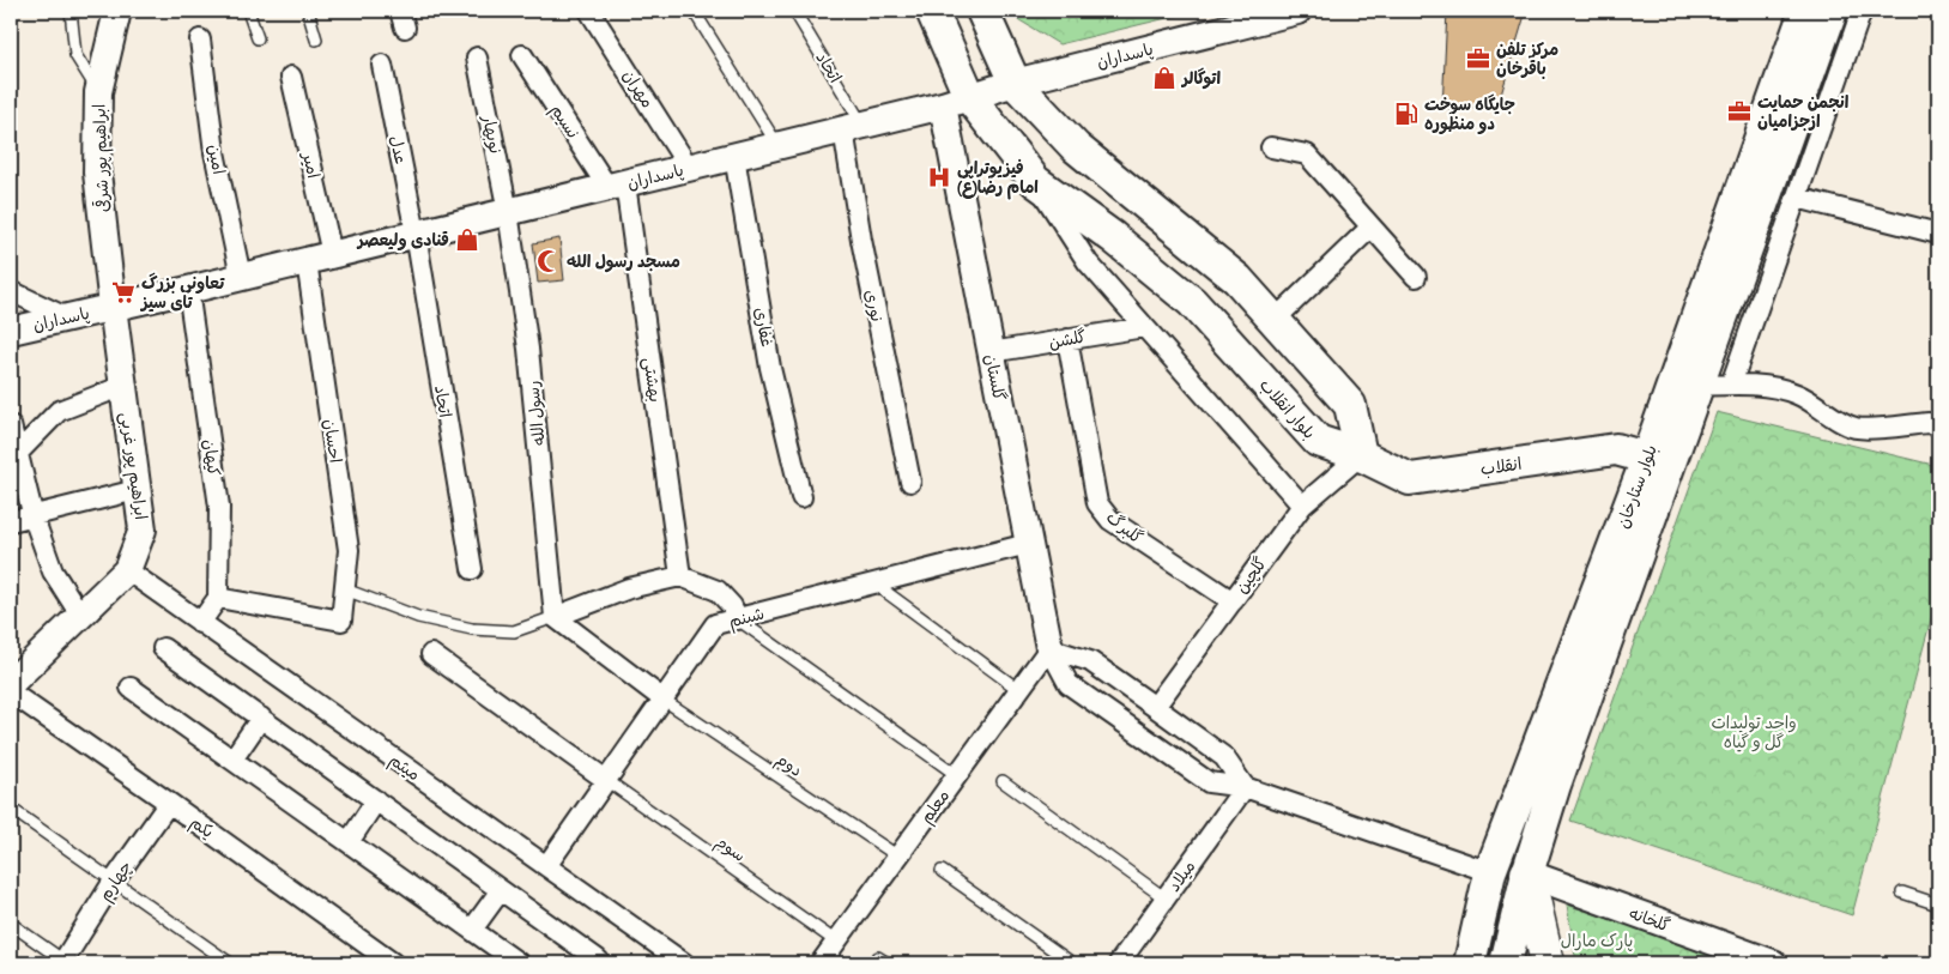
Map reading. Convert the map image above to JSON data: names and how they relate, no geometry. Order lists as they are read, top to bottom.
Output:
{
  "streets": {
    "main road": [
      "پاسداران",
      "ابراهیم پور شرقی",
      "گلستان",
      "بلوار انقلاب",
      "ابراهیم پور غربی",
      "انقلاب",
      "بلوار ستارخان",
      "گلخانه"
    ],
    "street": [
      "اتحاد",
      "مهران",
      "نسیم",
      "نوبهار",
      "عدل",
      "امین",
      "امیر",
      "نوری",
      "غفاری",
      "گلشن",
      "بهشتی",
      "رسول الله",
      "احسان",
      "کیهان",
      "گلبرگ",
      "گلچین",
      "شبنم",
      "میثم",
      "معلم",
      "یکم",
      "میلاد",
      "چهارم"
    ],
    "lane": ["دوم", "سوم"]
  },
  "crossings": [
    ["پاسداران", "اتحاد"],
    ["پاسداران", "مهران"],
    ["پاسداران", "نسیم"],
    ["پاسداران", "نوبهار"],
    ["پاسداران", "عدل"],
    ["پاسداران", "ابراهیم پور شرقی"],
    ["پاسداران", "امین"],
    ["پاسداران", "امیر"],
    ["پاسداران", "نوری"],
    ["پاسداران", "غفاری"],
    ["پاسداران", "گلستان"],
    ["پاسداران", "بهشتی"],
    ["پاسداران", "بلوار انقلاب"],
    ["پاسداران", "رسول الله"],
    ["پاسداران", "احسان"],
    ["پاسداران", "کیهان"],
    ["پاسداران", "ابراهیم پور غربی"],
    ["اتحاد", "عدل"],
    ["اتحاد", "نوری"],
    ["نسیم", "بهشتی"],
    ["نوبهار", "رسول الله"],
    ["ابراهیم پور شرقی", "ابراهیم پور غربی"],
    ["امیر", "احسان"],
    ["گلشن", "گلستان"],
    ["گلشن", "گلبرگ"],
    ["گلستان", "بلوار انقلاب"],
    ["گلستان", "بلوار ستارخان"],
    ["گلستان", "شبنم"],
    ["گلستان", "معلم"],
    ["گلستان", "میلاد"],
    ["بلوار انقلاب", "انقلاب"],
    ["بلوار انقلاب", "گلچین"],
    ["احسان", "کیهان"],
    ["ابراهیم پور غربی", "میثم"],
    ["انقلاب", "بلوار ستارخان"],
    ["انقلاب", "گلچین"],
    ["بلوار ستارخان", "گلخانه"],
    ["گلبرگ", "گلچین"],
    ["شبنم", "دوم"],
    ["شبنم", "میثم"],
    ["شبنم", "سوم"],
    ["دوم", "معلم"],
    ["معلم", "سوم"],
    ["یکم", "چهارم"]
  ],
  "parks": ["واحد تولیدات گل و گیاه", "پارک مارال"],
  "places": {
    "office": ["مرکز تلفن باقرخان", "انجمن حمایت ازجزامیان"],
    "shop": ["اتوگالر", "قنادی ولیعصر"],
    "fuel station": ["جایگاه سوخت دو منظوره"],
    "hospital": ["فیزیوتراپی امام رضا(ع)"],
    "mosque": ["مسجد رسول الله"],
    "supermarket": ["تعاونی بزرگ تای سیز"]
  }
}
